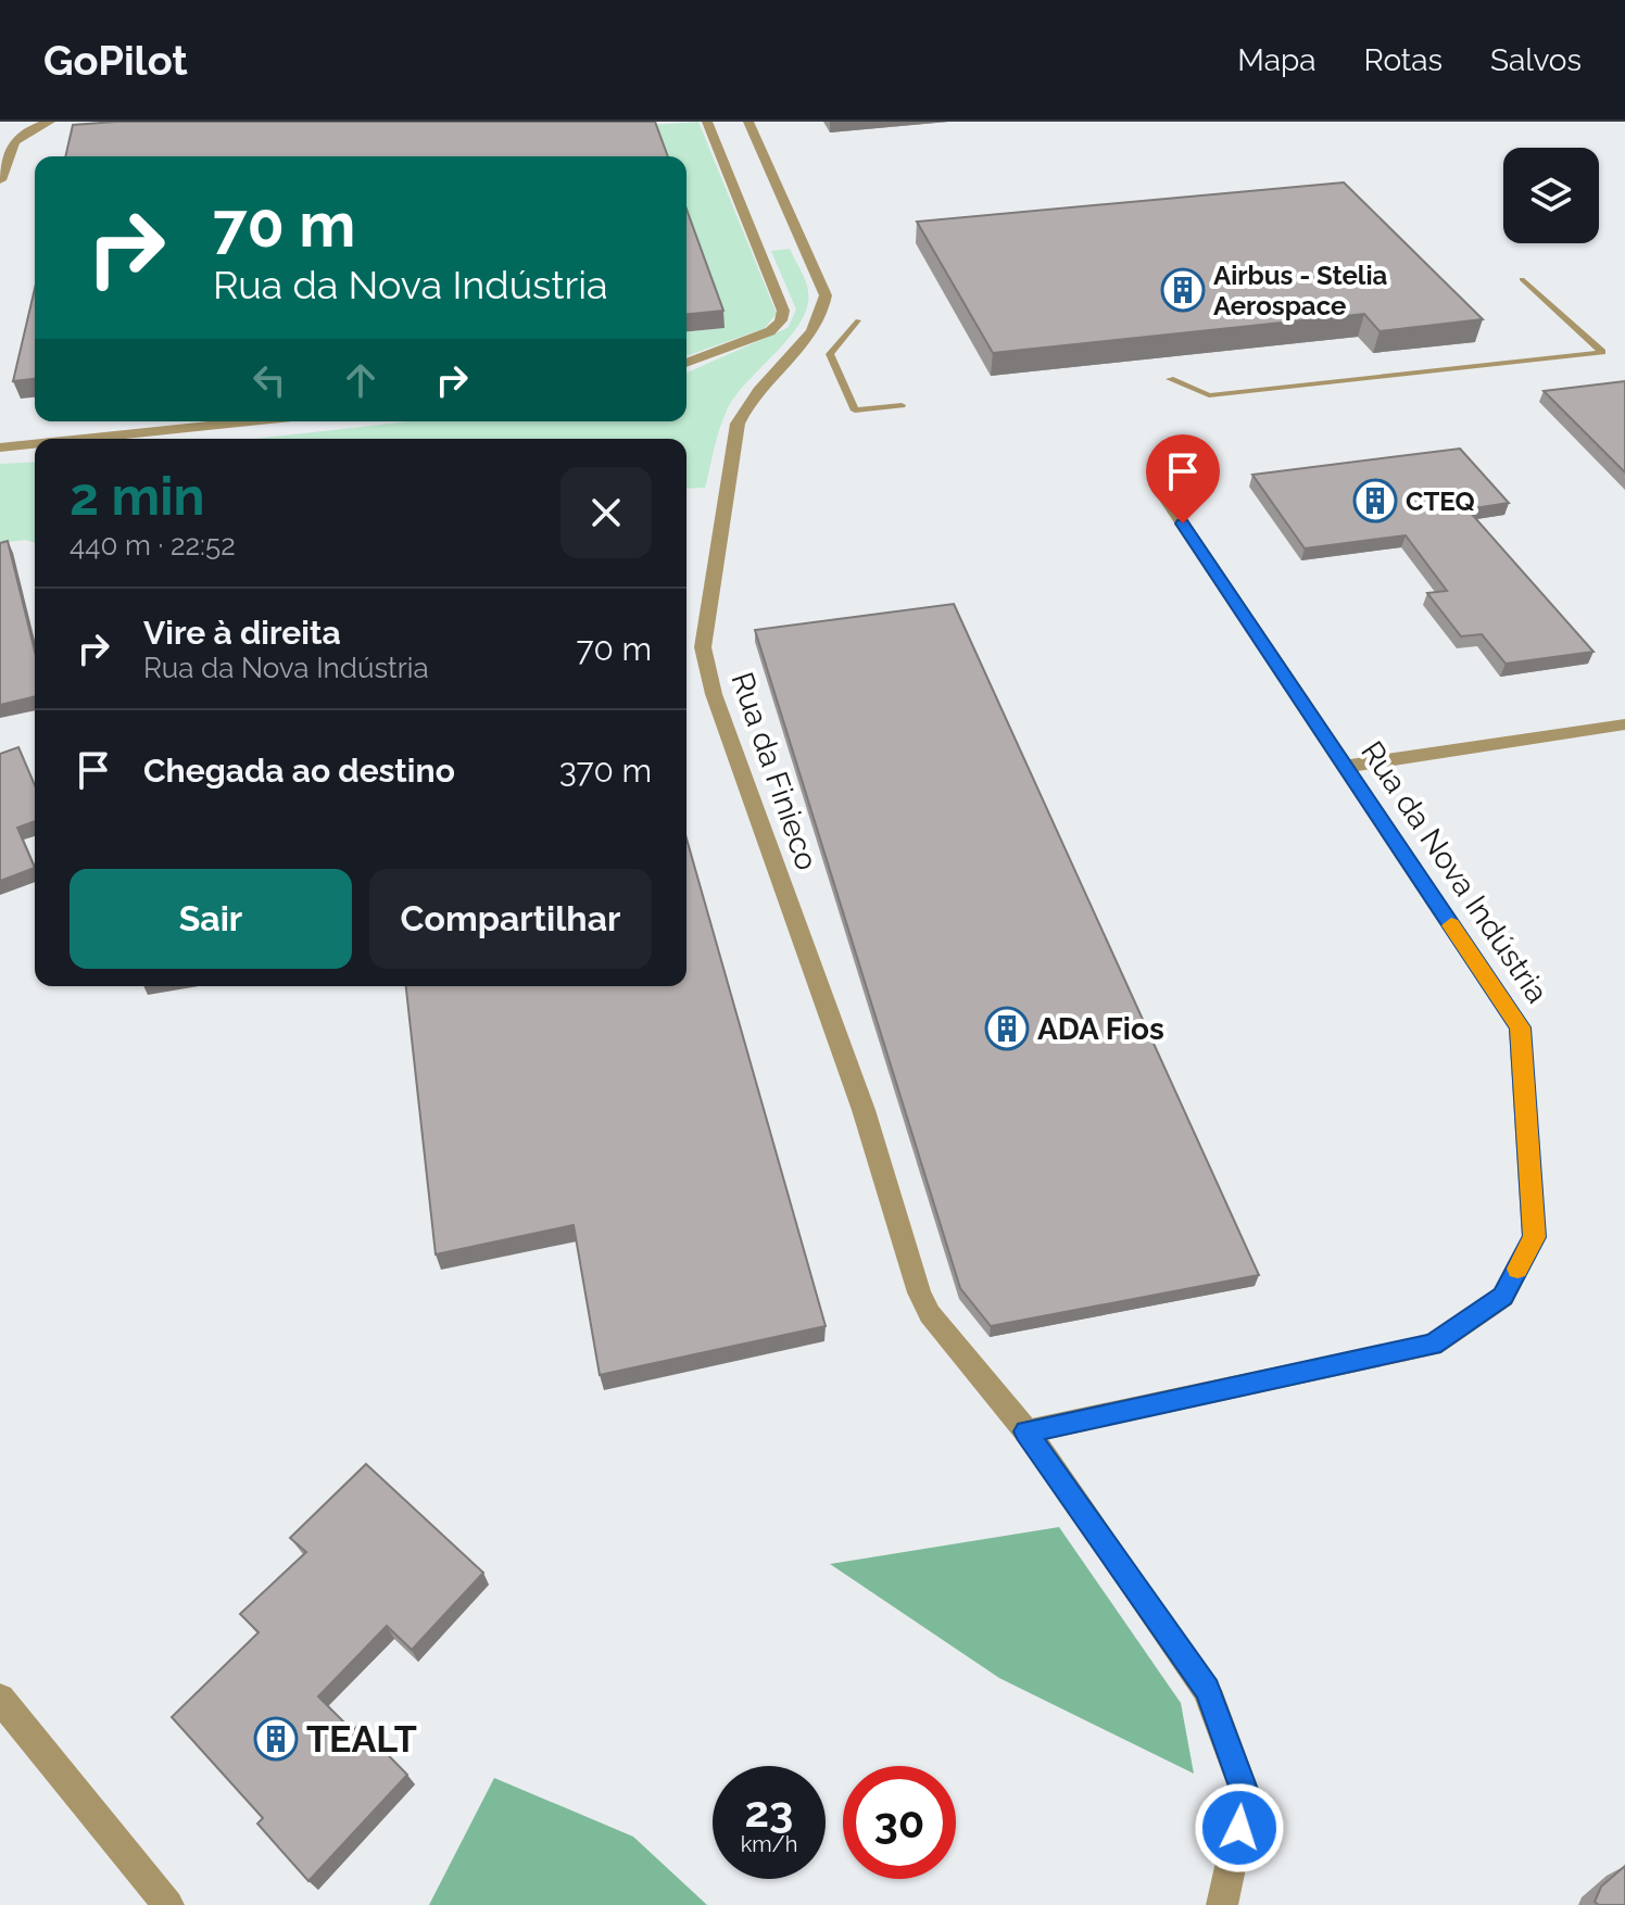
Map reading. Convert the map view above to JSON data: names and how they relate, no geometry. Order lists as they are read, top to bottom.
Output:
{
  "streets": {
    "street": ["Rua da Finieco", "Rua da Nova Indústria"]
  },
  "crossings": [
    ["Rua da Finieco", "Rua da Nova Indústria"]
  ],
  "places": {
    "building": [
      "Airbus - Stelia Aerospace",
      "CTEQ",
      "ADA Fios",
      "TEALT"
    ]
  },
  "page": {
    "header": "GoPilot",
    "nav": ["Mapa", "Rotas", "Salvos"],
    "turn": ["70 m", "Rua da Nova Indústria"],
    "heading": ["2 min", "440 m · 22:52"],
    "list": [
      {
        "name": "Vire à direita",
        "note": "Rua da Nova Indústria",
        "value": "70 m"
      },
      {
        "name": "Chegada ao destino",
        "value": "370 m"
      }
    ],
    "buttons": ["Sair", "Compartilhar"],
    "speed": "23 km/h",
    "limit": "30"
  }
}
